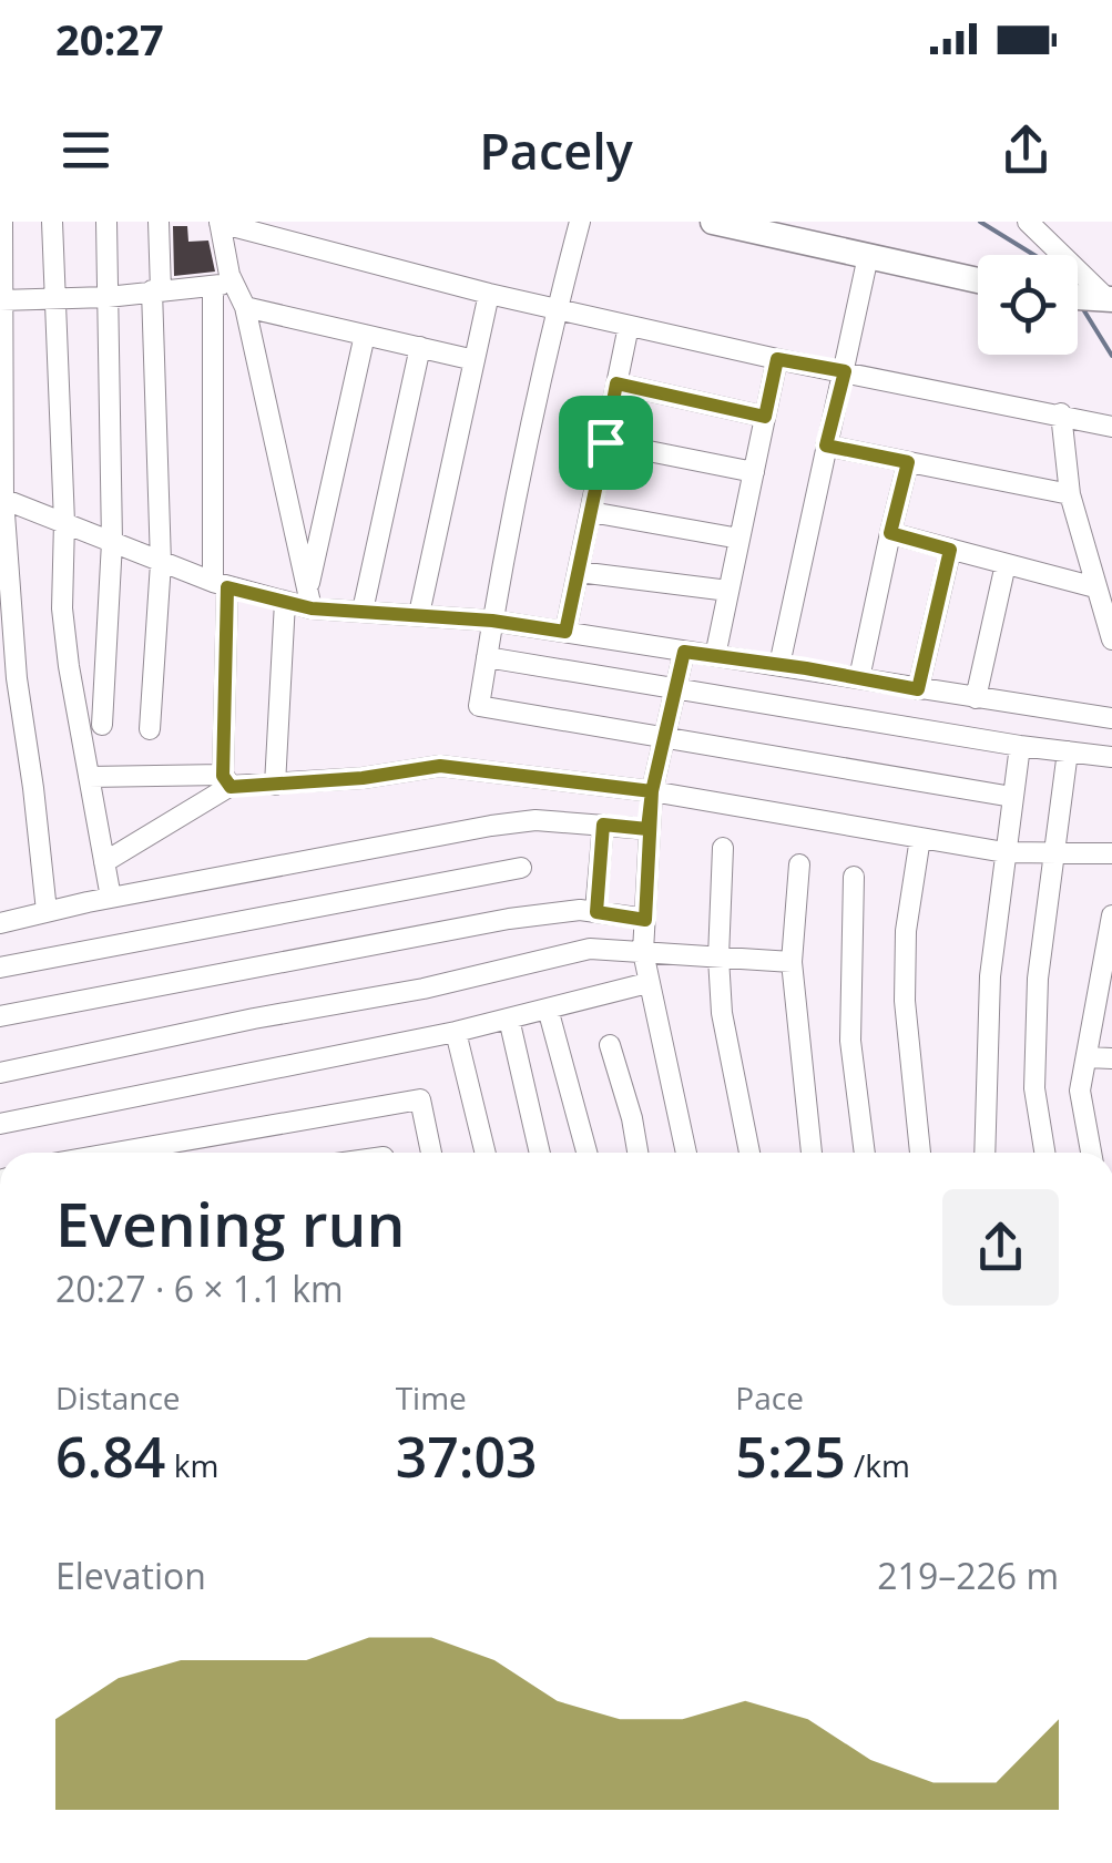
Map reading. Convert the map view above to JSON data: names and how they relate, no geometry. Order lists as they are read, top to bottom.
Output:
{
  "page": {
    "status": "20:27",
    "header": "Pacely",
    "heading": ["Evening run", "20:27 · 6 × 1.1 km"],
    "stats": [
      ["Distance", "6.84 km"],
      ["Time", "37:03"],
      ["Pace", "5:25 /km"]
    ],
    "chart": ["Elevation", "219–226 m"]
  }
}
